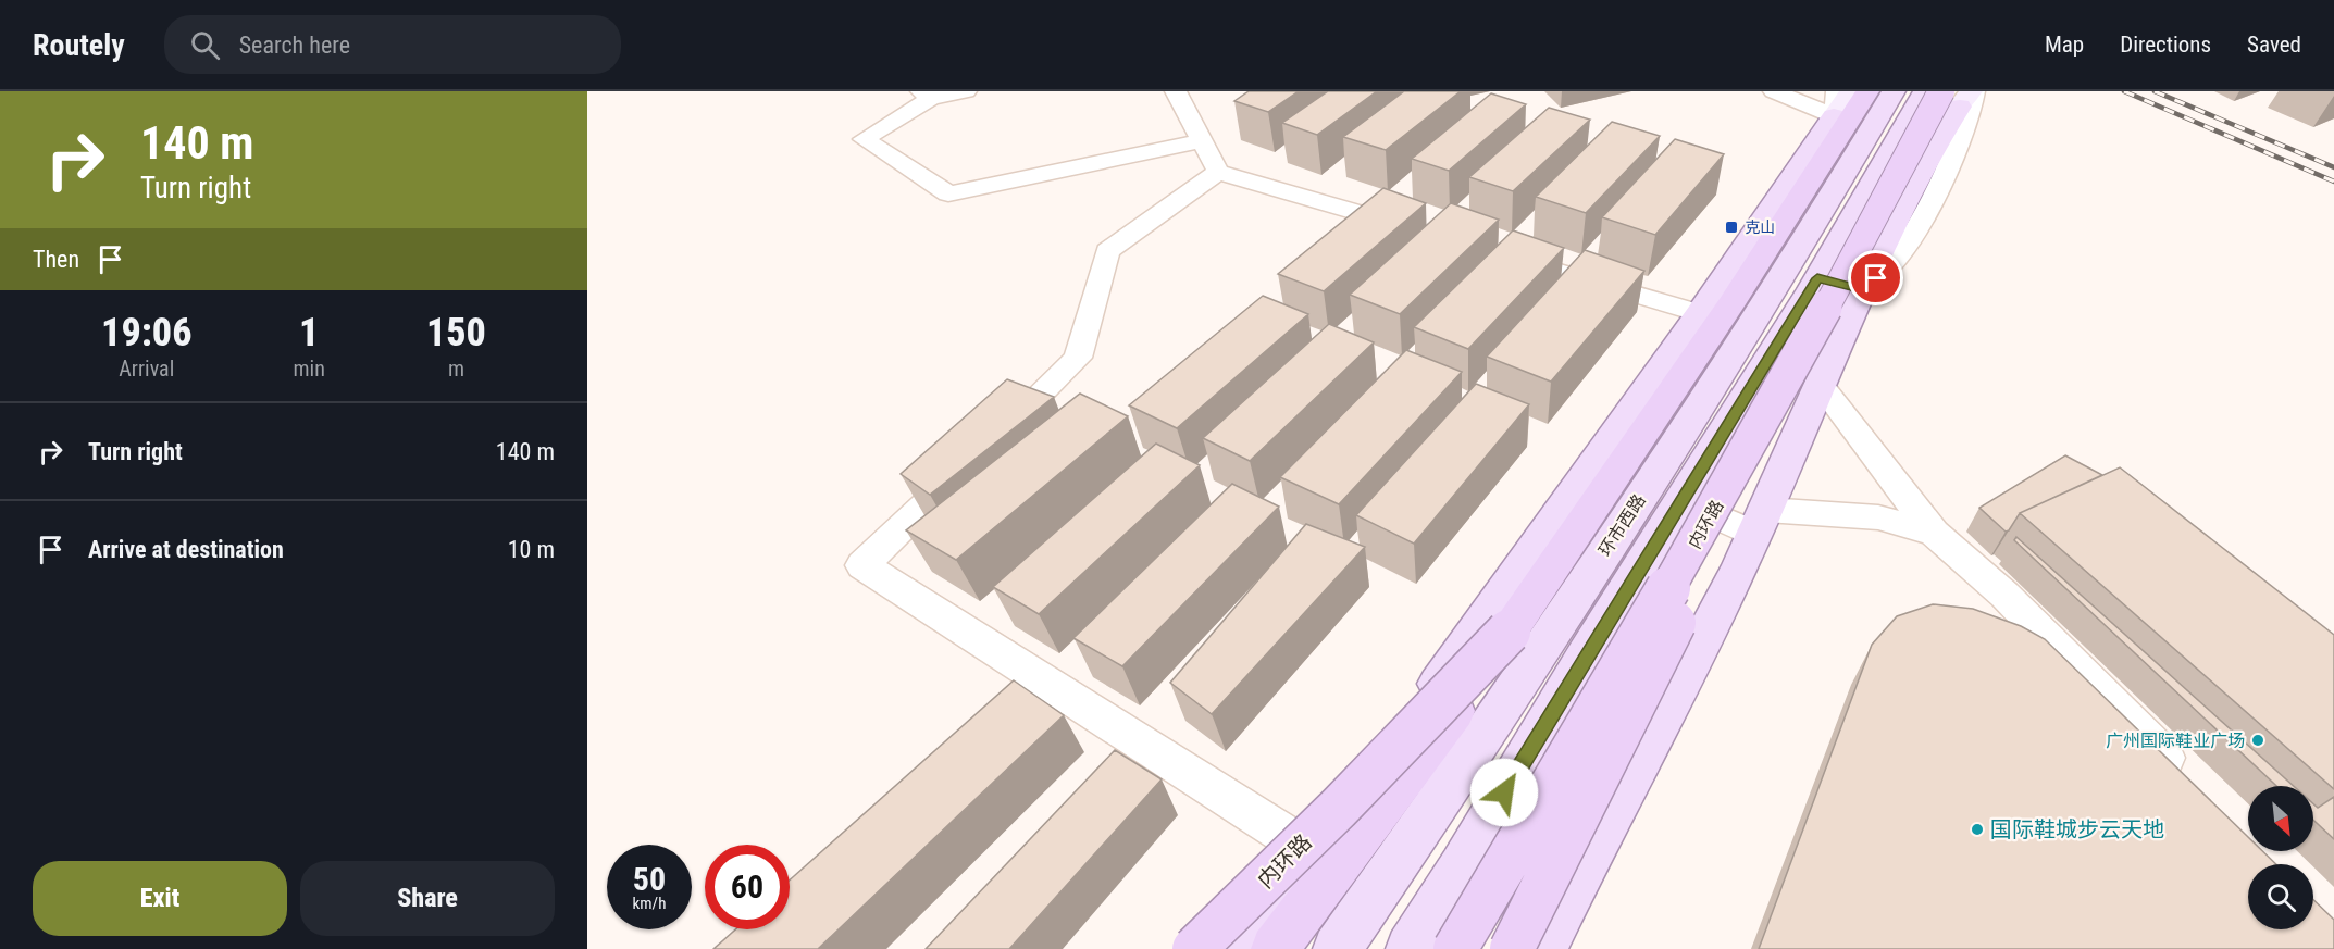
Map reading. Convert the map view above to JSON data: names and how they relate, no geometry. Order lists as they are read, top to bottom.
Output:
{
  "streets": {
    "highway": ["内环路"],
    "main road": ["环市西路"]
  },
  "places": {
    "transit": ["克山"],
    "other": ["广州国际鞋业广场", "国际鞋城步云天地"]
  },
  "north": "bottom right",
  "page": {
    "header": "Routely",
    "search": "Search here",
    "nav": ["Map", "Directions", "Saved"],
    "turn": ["140 m", "Turn right"],
    "then": "Then",
    "eta": [
      "19:06",
      "Arrival",
      "1",
      "min",
      "150",
      "m"
    ],
    "list": [
      {
        "name": "Turn right",
        "value": "140 m"
      },
      {
        "name": "Arrive at destination",
        "value": "10 m"
      }
    ],
    "speed": "50 km/h",
    "limit": "60",
    "buttons": ["Exit", "Share"]
  }
}
